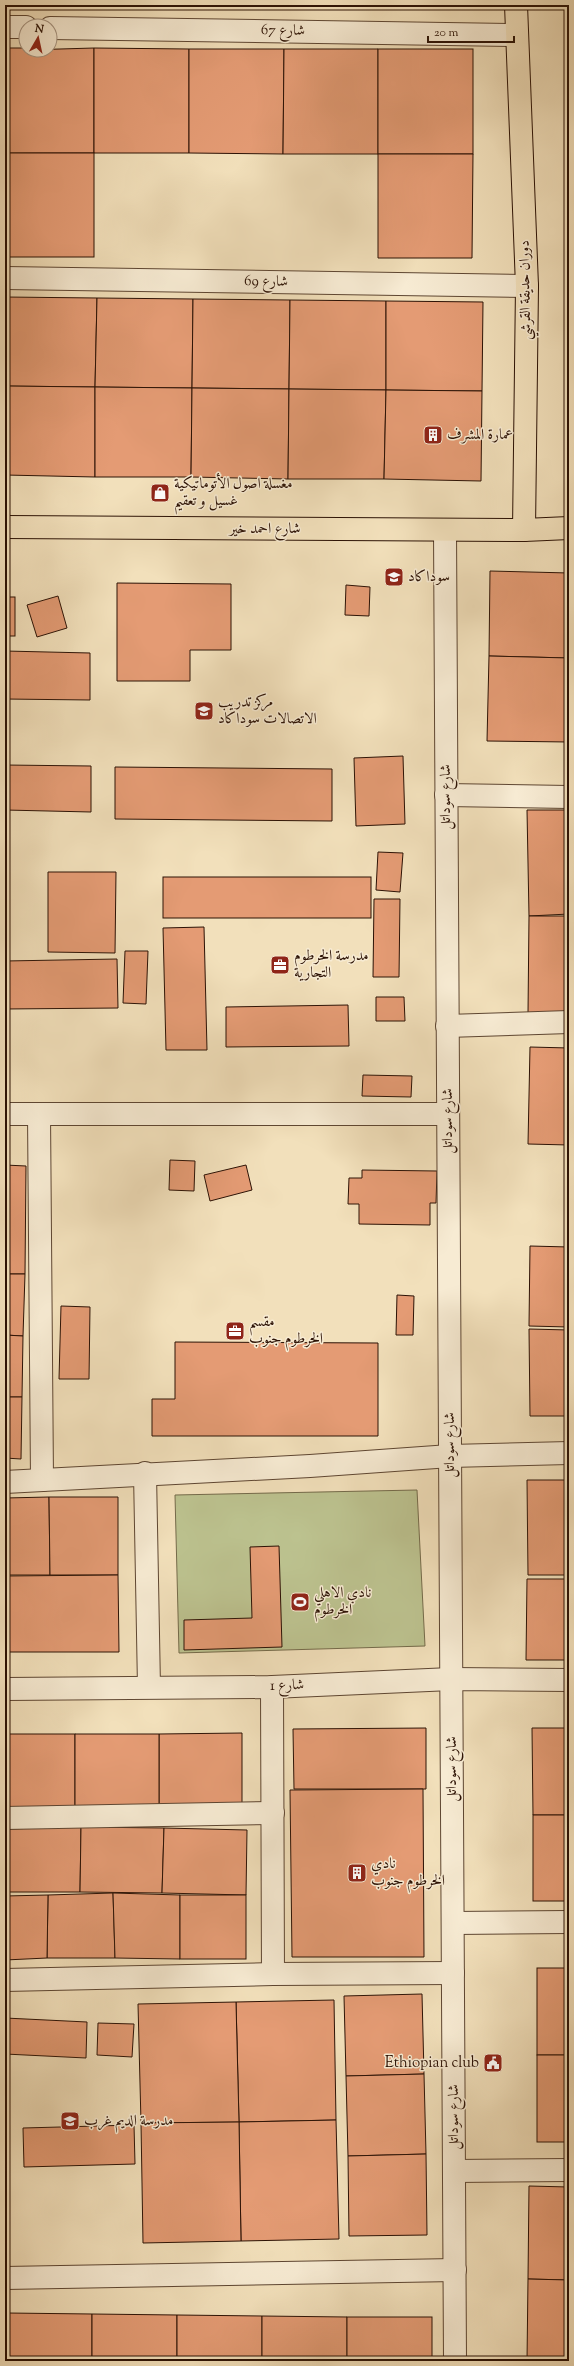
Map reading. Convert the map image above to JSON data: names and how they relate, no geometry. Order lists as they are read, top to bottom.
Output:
{
  "streets": {
    "main road": ["دوران حديقة القرشي", "شارع احمد خير"],
    "street": [
      "شارع 67",
      "شارع 69",
      "شارع سوداتل",
      "شارع 1"
    ]
  },
  "crossings": [
    ["شارع 67", "دوران حديقة القرشي"],
    ["شارع 69", "دوران حديقة القرشي"],
    ["دوران حديقة القرشي", "شارع احمد خير"],
    ["شارع احمد خير", "شارع سوداتل"],
    ["شارع سوداتل", "شارع 1"]
  ],
  "places": {
    "building": ["عمارة المشرف", "نادي الخرطوم جنوب"],
    "shop": ["مغسلة اصول الأتوماتيكية غسيل و تعقيم"],
    "school or university": ["سوداكاد", "مركز تدريب الاتصالات سوداكاد", "مدرسة الديم غرب"],
    "office": ["مدرسة الخرطوم التجارية", "مقسم الخرطوم جنوب"],
    "sports": ["نادي الاهلي الخرطوم"],
    "public building": ["Ethiopian club"]
  },
  "scale_bar": "20 m",
  "north": "top"
}
